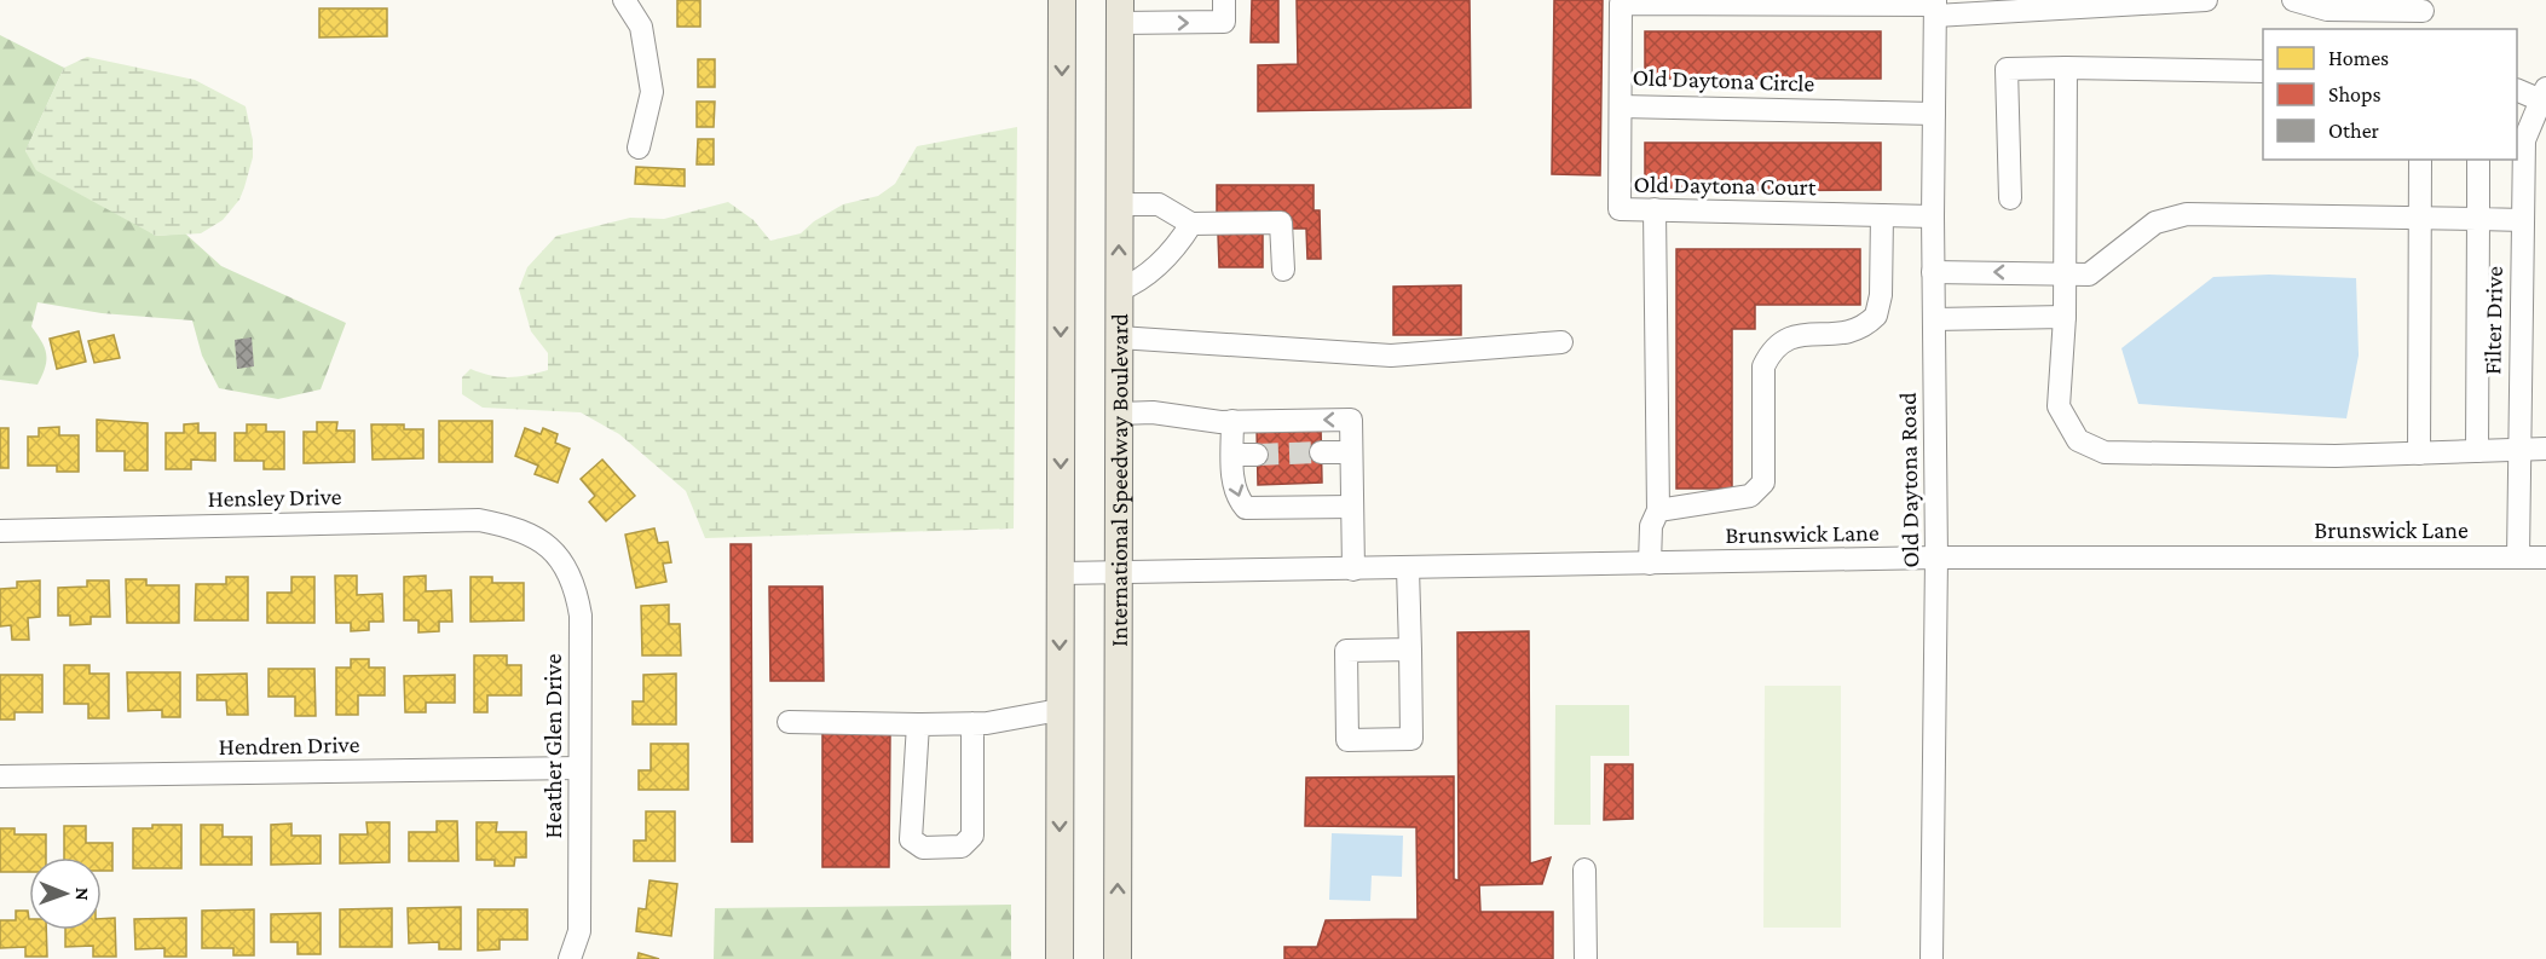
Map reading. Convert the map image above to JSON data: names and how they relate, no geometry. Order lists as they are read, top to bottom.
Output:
{
  "streets": {
    "main road": ["International Speedway Boulevard"],
    "street": [
      "Old Daytona Circle",
      "Old Daytona Court",
      "Filter Drive",
      "Old Daytona Road",
      "Hensley Drive",
      "Brunswick Lane",
      "Hendren Drive",
      "Heather Glen Drive"
    ]
  },
  "crossings": [
    ["Old Daytona Circle", "Old Daytona Court"],
    ["Old Daytona Circle", "Old Daytona Road"],
    ["Old Daytona Court", "Old Daytona Road"],
    ["Filter Drive", "Brunswick Lane"],
    ["International Speedway Boulevard", "Brunswick Lane"],
    ["Old Daytona Road", "Brunswick Lane"],
    ["Hensley Drive", "Heather Glen Drive"],
    ["Hendren Drive", "Heather Glen Drive"]
  ],
  "legend": ["Homes", "Shops", "Other"],
  "north": "right"
}
